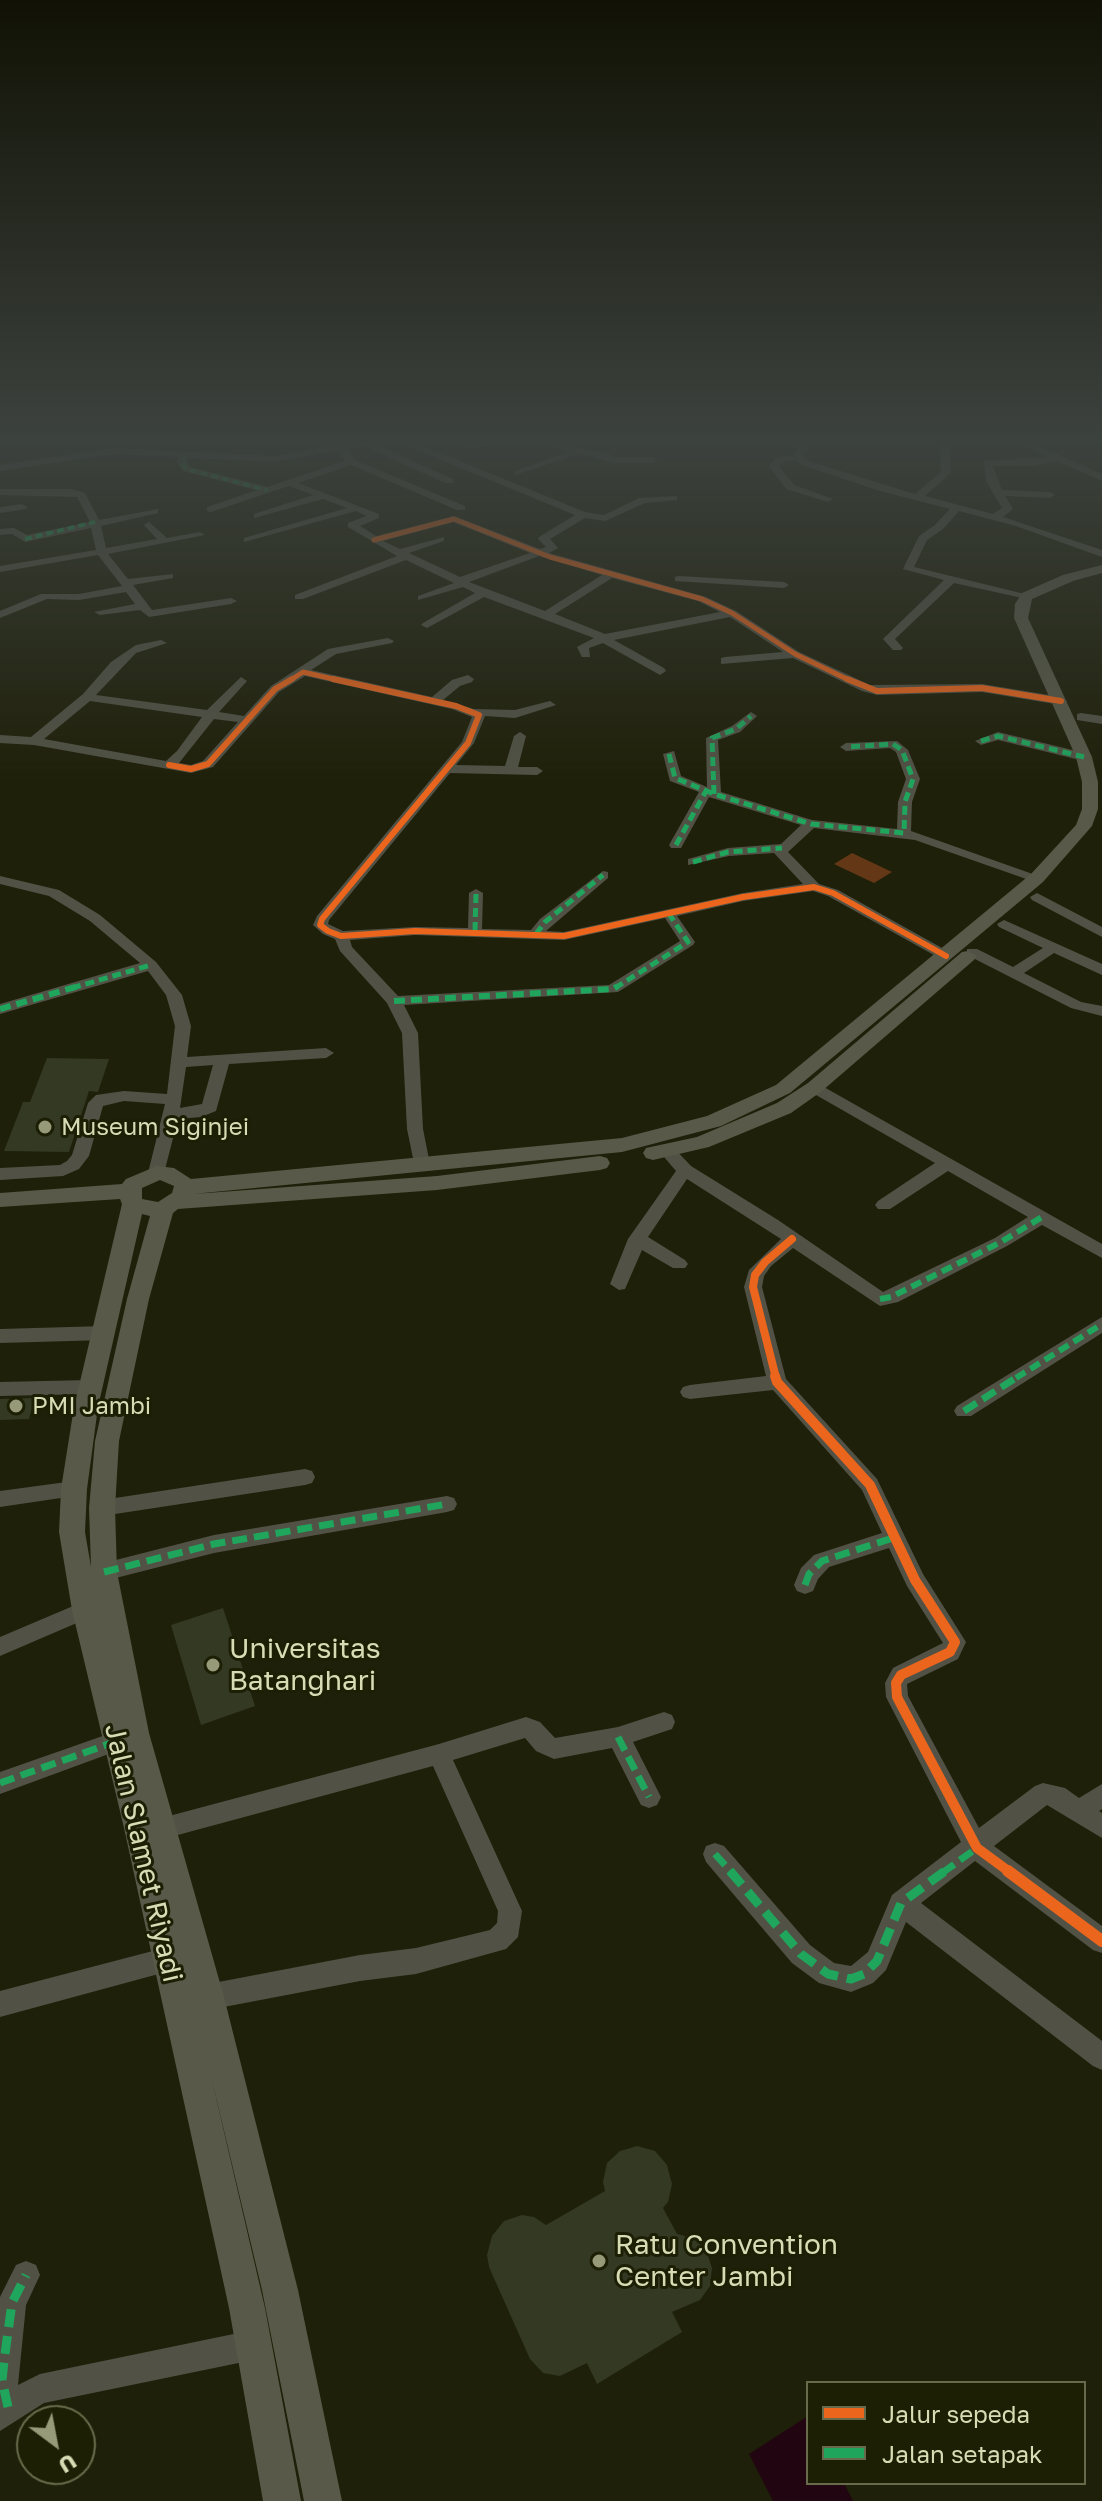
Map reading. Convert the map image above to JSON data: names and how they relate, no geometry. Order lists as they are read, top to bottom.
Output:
{
  "streets": {
    "main road": ["Jalan Slamet Riyadi"]
  },
  "places": [
    "Museum Siginjei",
    "PMI Jambi",
    "Universitas Batanghari",
    "Ratu Convention Center Jambi"
  ],
  "legend": ["Jalur sepeda", "Jalan setapak"],
  "north": "bottom right"
}
